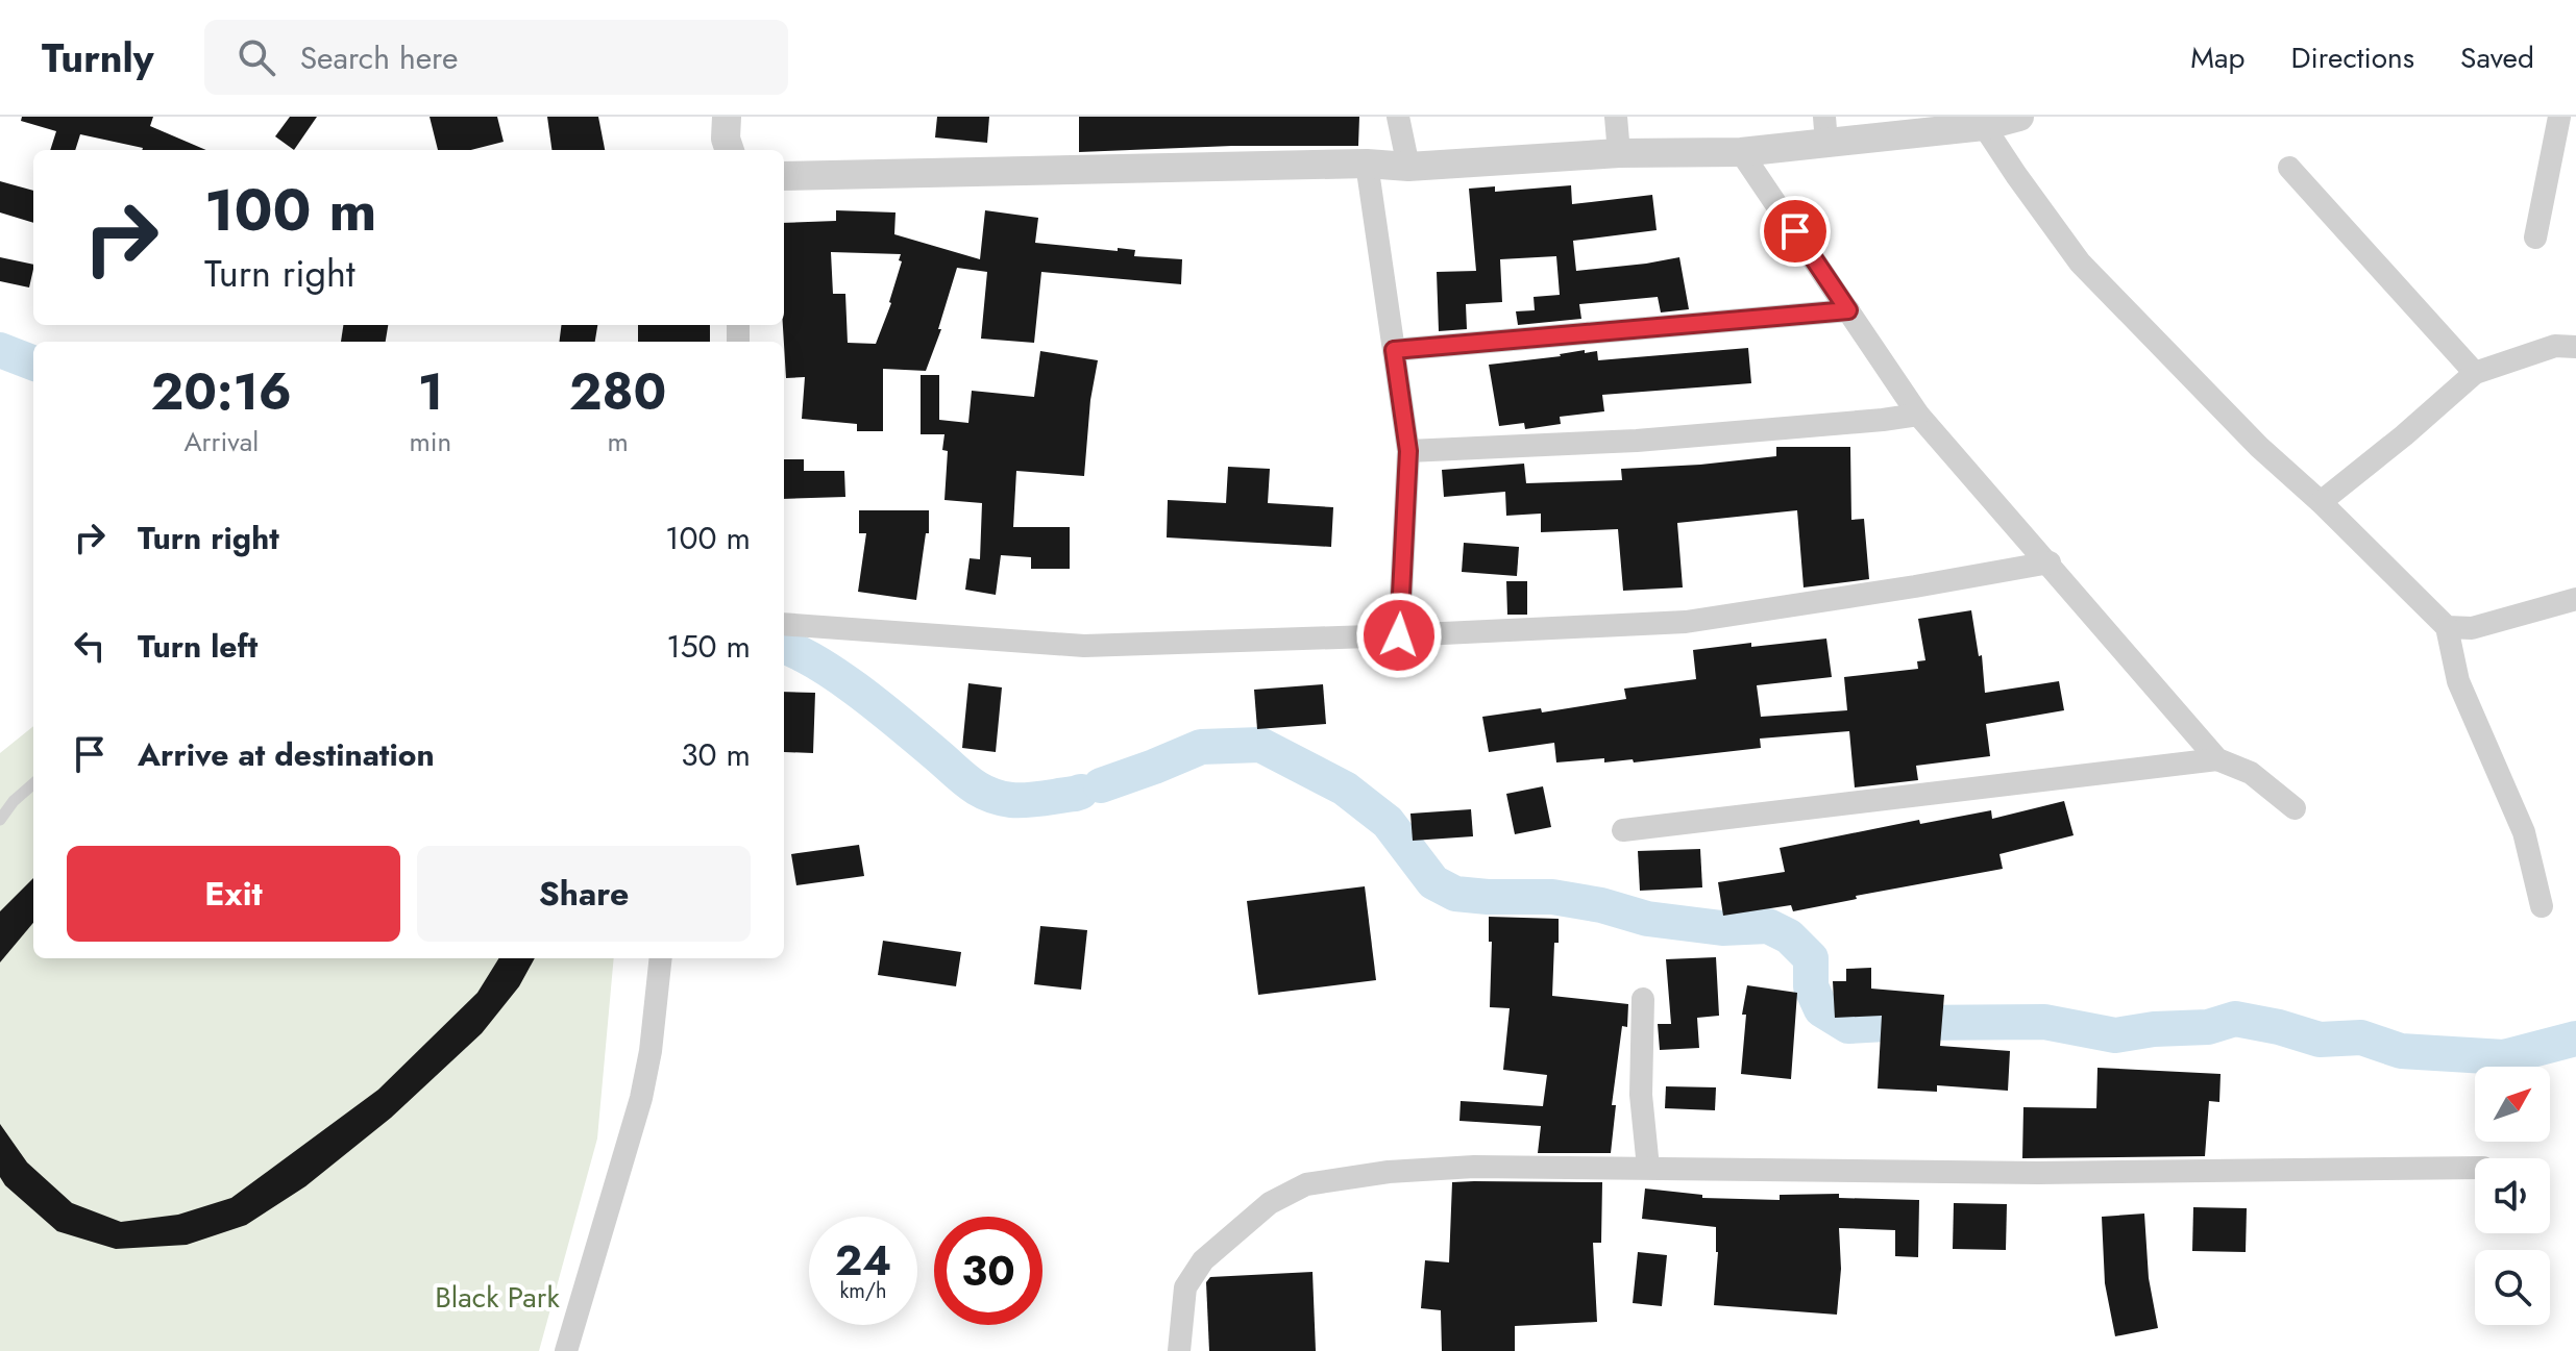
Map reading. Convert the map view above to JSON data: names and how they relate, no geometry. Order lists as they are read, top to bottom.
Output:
{
  "parks": ["Black Park"],
  "north": "top right",
  "page": {
    "header": "Turnly",
    "search": "Search here",
    "nav": ["Map", "Directions", "Saved"],
    "turn": ["100 m", "Turn right"],
    "eta": [
      "20:16",
      "Arrival",
      "1",
      "min",
      "280",
      "m"
    ],
    "list": [
      {
        "name": "Turn right",
        "value": "100 m"
      },
      {
        "name": "Turn left",
        "value": "150 m"
      },
      {
        "name": "Arrive at destination",
        "value": "30 m"
      }
    ],
    "buttons": ["Exit", "Share"],
    "speed": "24 km/h",
    "limit": "30"
  }
}
